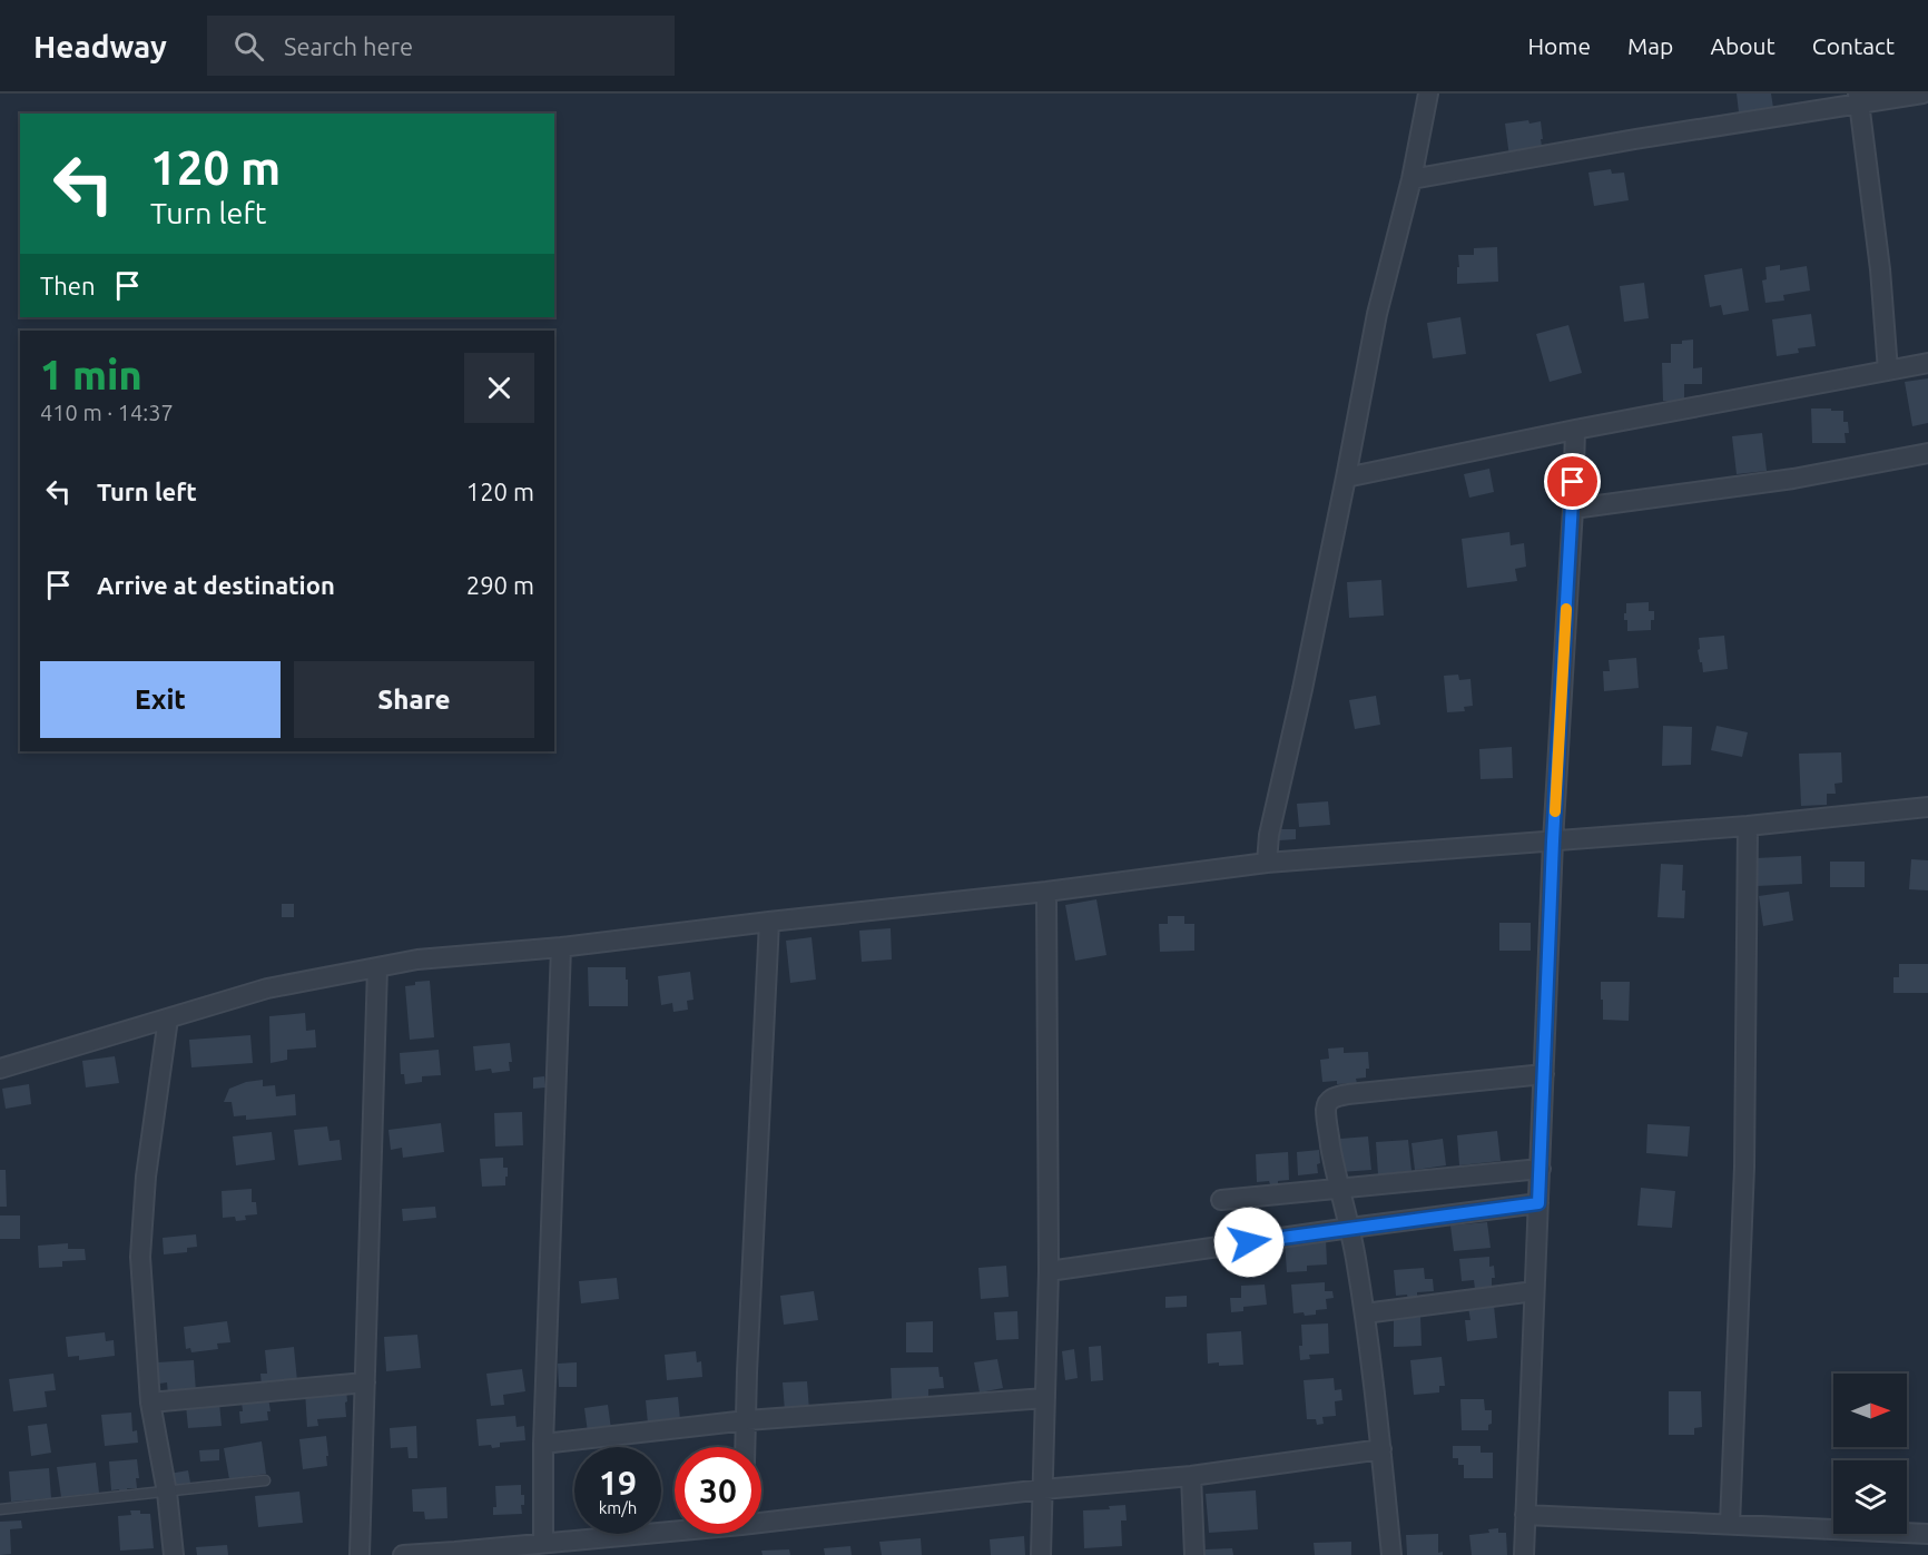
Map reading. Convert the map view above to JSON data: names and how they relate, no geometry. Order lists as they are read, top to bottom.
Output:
{
  "north": "right",
  "page": {
    "header": "Headway",
    "search": "Search here",
    "nav": [
      "Home",
      "Map",
      "About",
      "Contact"
    ],
    "turn": ["120 m", "Turn left"],
    "then": "Then",
    "heading": ["1 min", "410 m · 14:37"],
    "list": [
      {
        "name": "Turn left",
        "value": "120 m"
      },
      {
        "name": "Arrive at destination",
        "value": "290 m"
      }
    ],
    "buttons": ["Exit", "Share"],
    "speed": "19 km/h",
    "limit": "30"
  }
}
